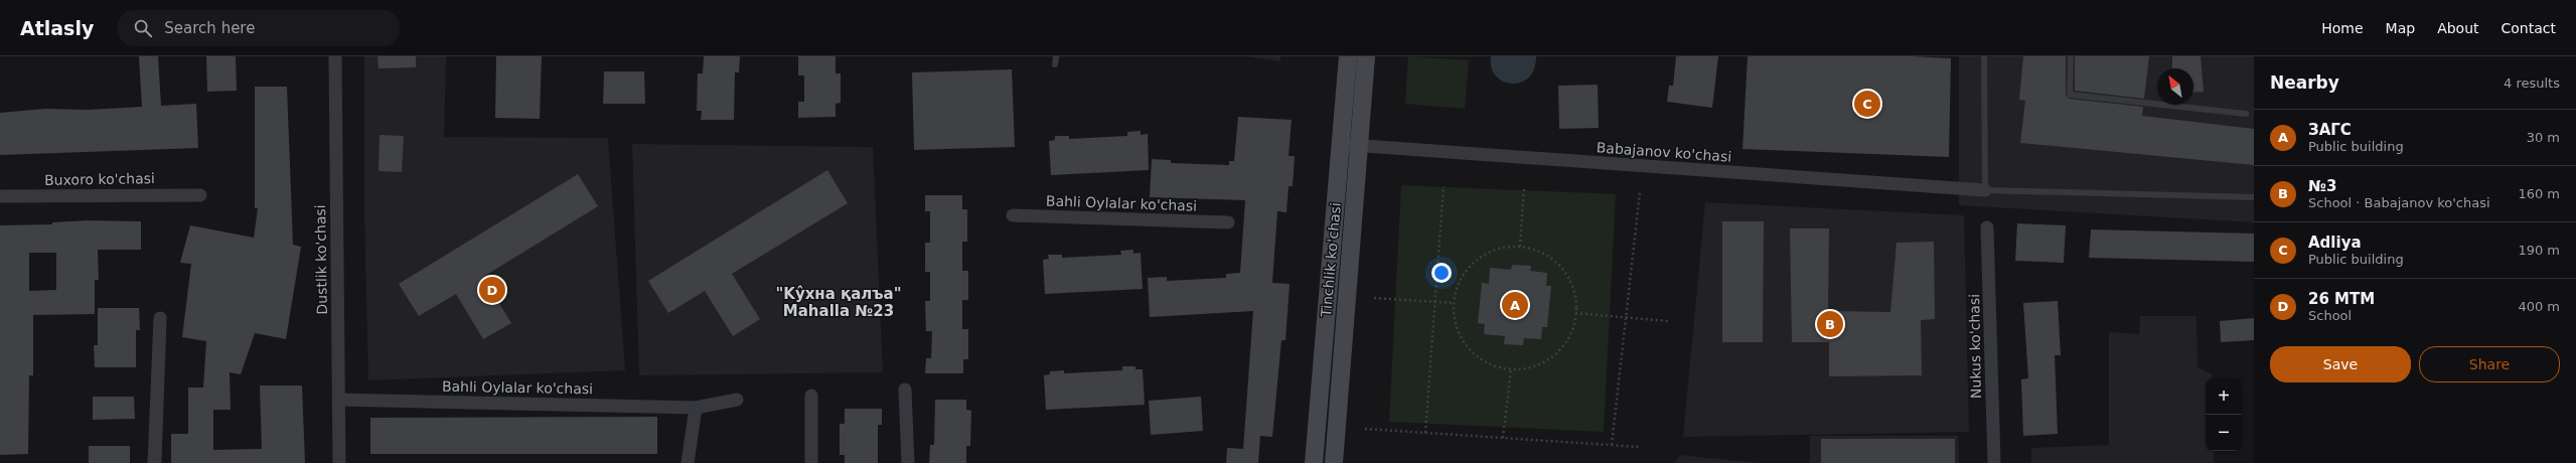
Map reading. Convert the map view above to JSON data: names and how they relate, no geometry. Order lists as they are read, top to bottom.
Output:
{
  "streets": {
    "main road": ["Tinchlik ko'chasi"],
    "street": [
      "Babajanov ko'chasi",
      "Buxoro ko'chasi",
      "Bahli Oylalar ko'chasi",
      "Dustlik ko'chasi",
      "Nukus ko'chasi"
    ]
  },
  "crossings": [
    ["Babajanov ko'chasi", "Tinchlik ko'chasi"],
    ["Bahli Oylalar ko'chasi", "Dustlik ko'chasi"]
  ],
  "districts": ["\"Kŷхна қалъа\" Mahalla №23"],
  "north": "top left",
  "page": {
    "header": "Atlasly",
    "search": "Search here",
    "nav": [
      "Home",
      "Map",
      "About",
      "Contact"
    ],
    "heading": ["Nearby", "4 results"],
    "pins": [
      "C",
      "D",
      "A",
      "B"
    ],
    "list": [
      {
        "mark": "A",
        "name": "ЗАГС",
        "note": "Public building",
        "value": "30 m"
      },
      {
        "mark": "B",
        "name": "№3",
        "note": "School · Babajanov ko'chasi",
        "value": "160 m"
      },
      {
        "mark": "C",
        "name": "Adliya",
        "note": "Public building",
        "value": "190 m"
      },
      {
        "mark": "D",
        "name": "26 MTM",
        "note": "School",
        "value": "400 m"
      }
    ],
    "buttons": ["Save", "Share"],
    "map_buttons": ["+", "−"]
  }
}
